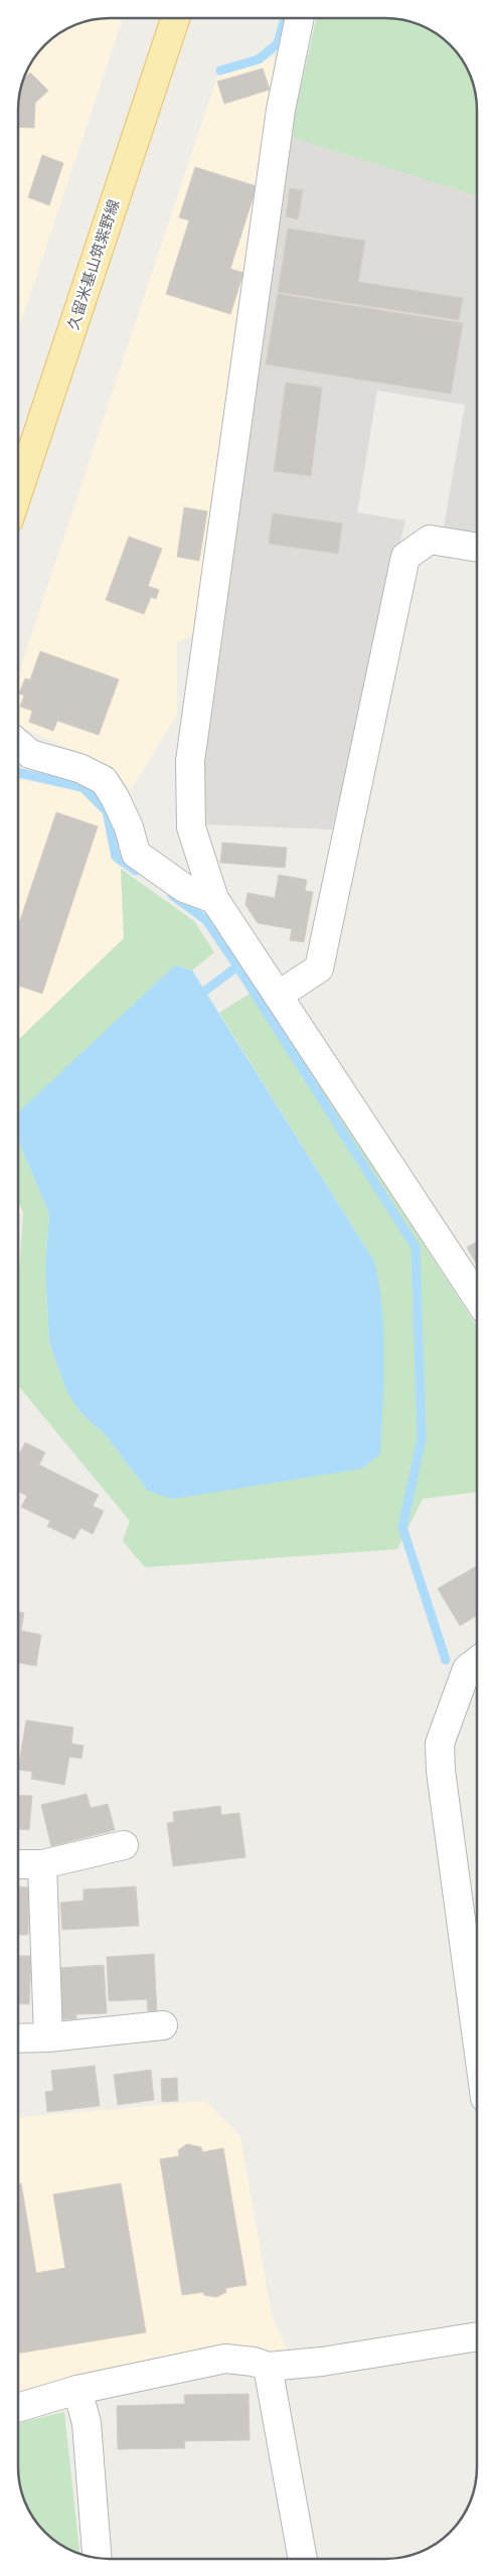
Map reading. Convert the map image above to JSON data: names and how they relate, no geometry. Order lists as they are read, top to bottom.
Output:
{
  "streets": {
    "main road": ["久留米基山筑紫野線"]
  }
}
